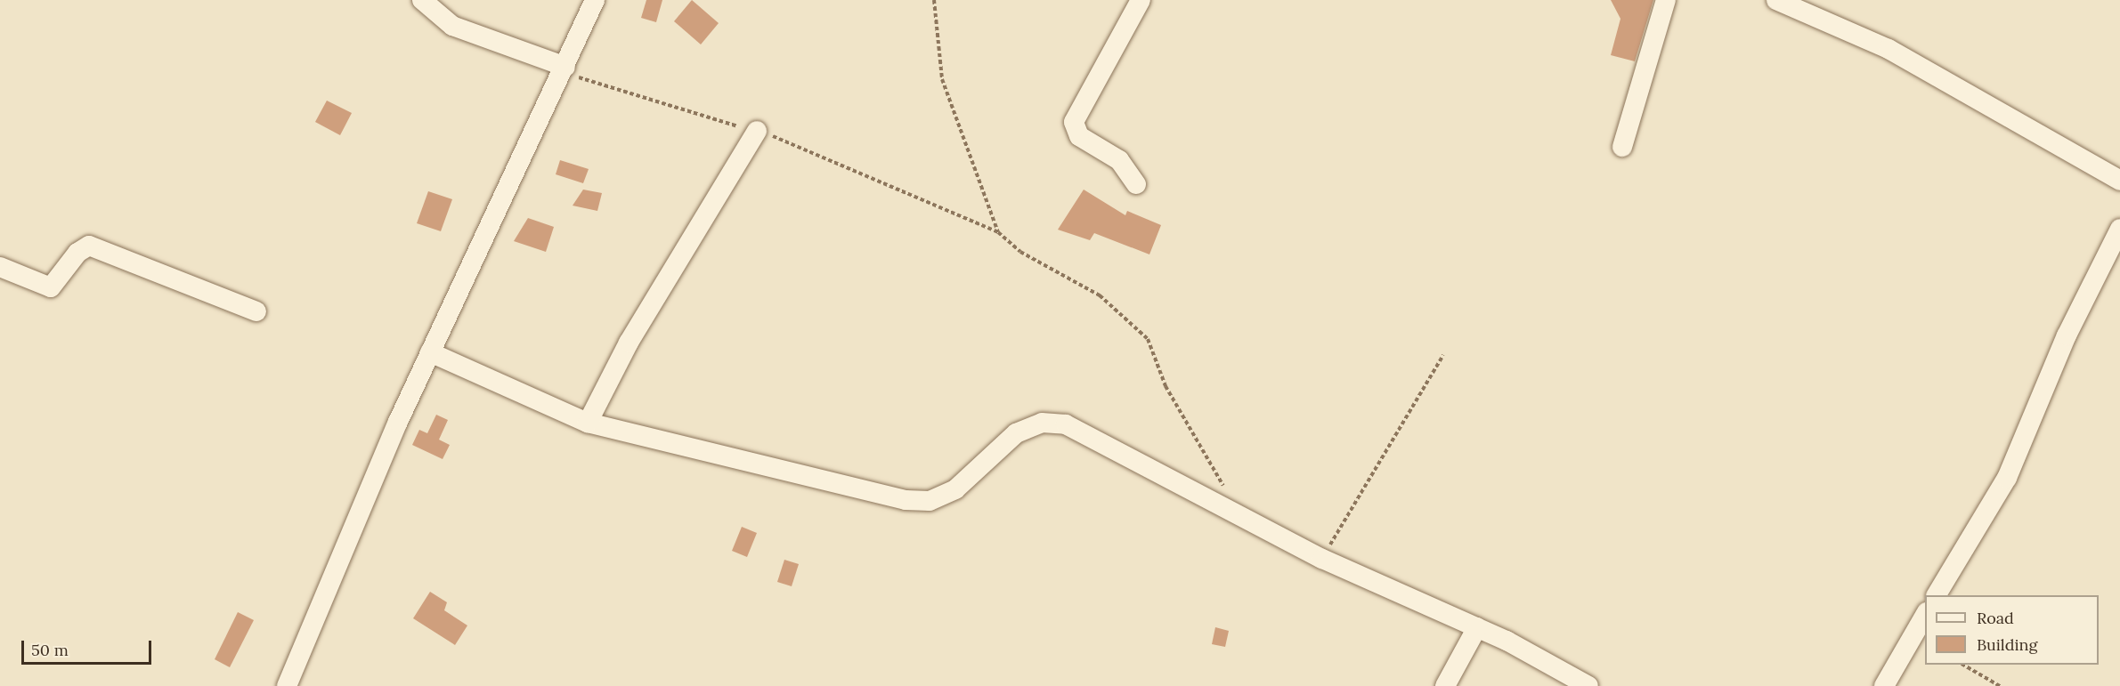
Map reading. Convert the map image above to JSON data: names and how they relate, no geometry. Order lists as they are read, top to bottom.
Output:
{
  "legend": ["Road", "Building"],
  "scale_bar": "50 m"
}
